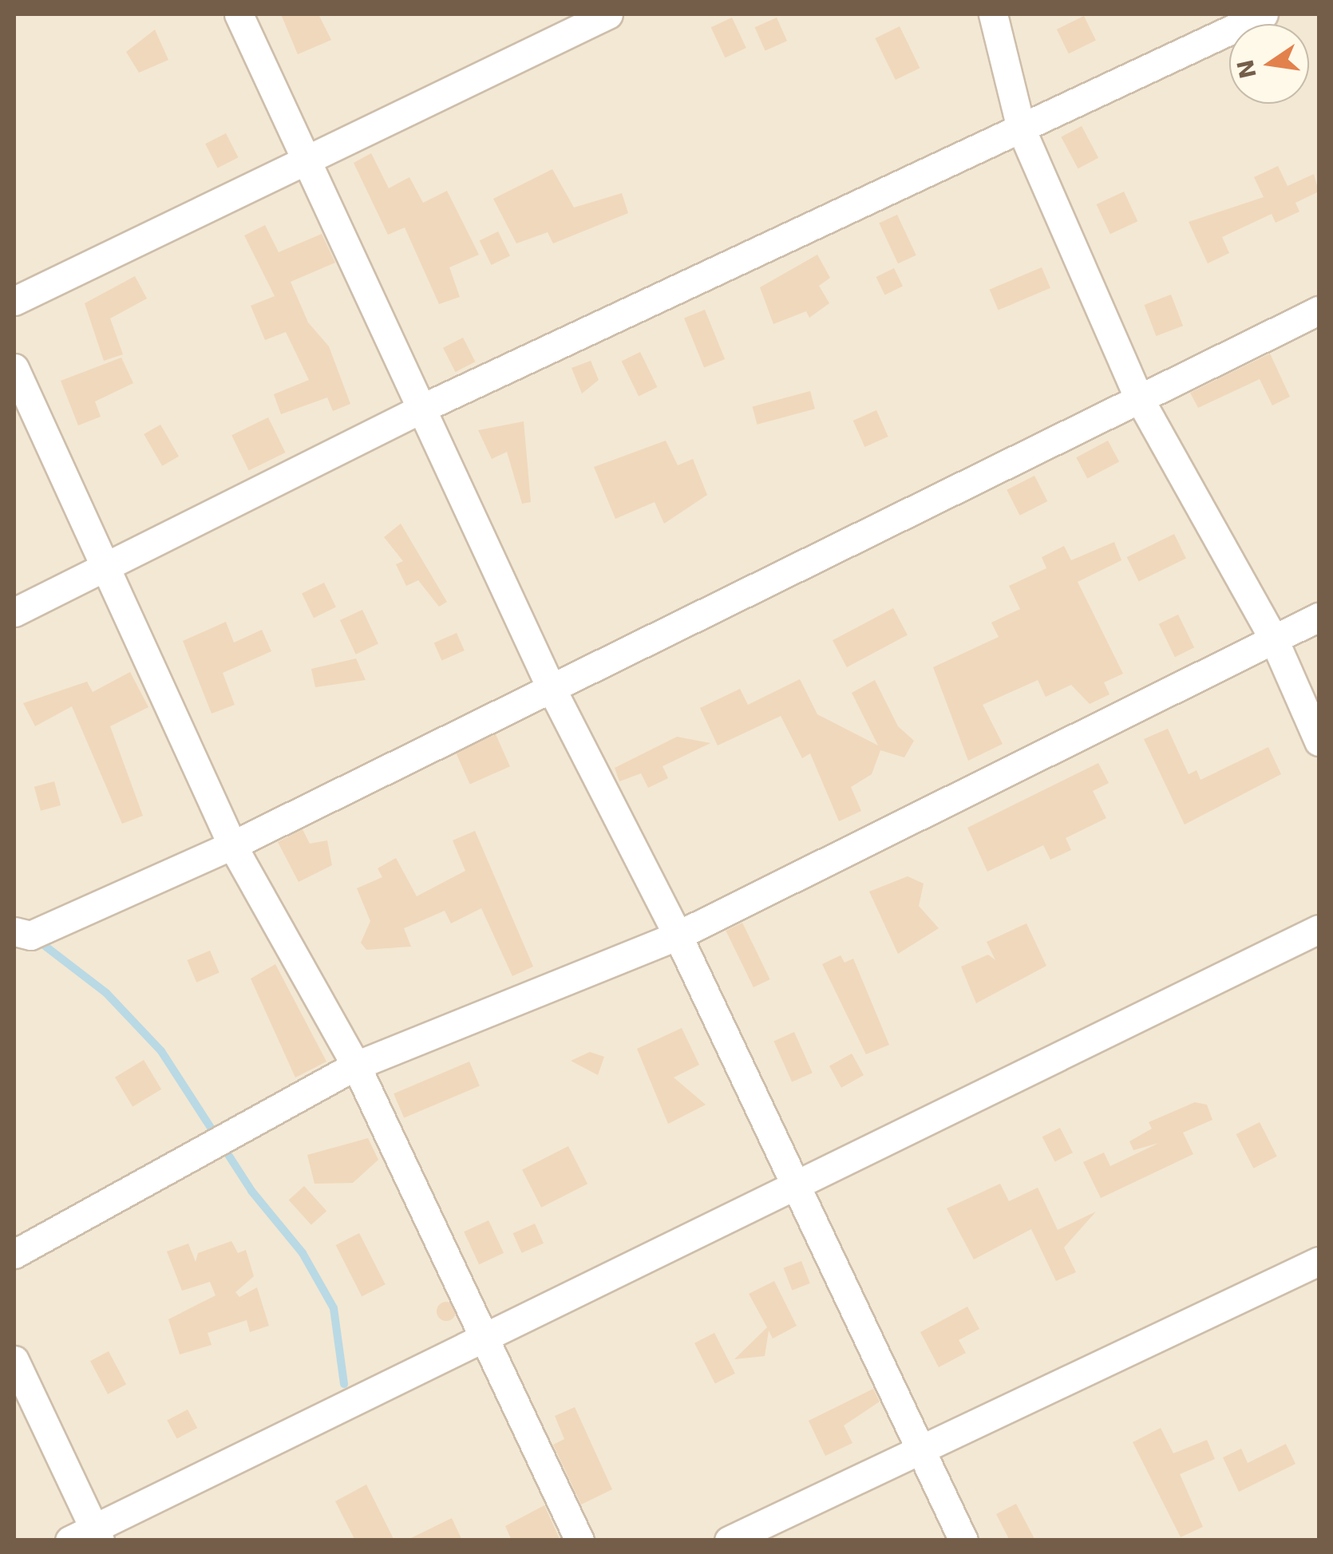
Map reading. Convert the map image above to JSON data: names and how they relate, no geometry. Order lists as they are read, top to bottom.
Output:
{
  "north": "left"
}
